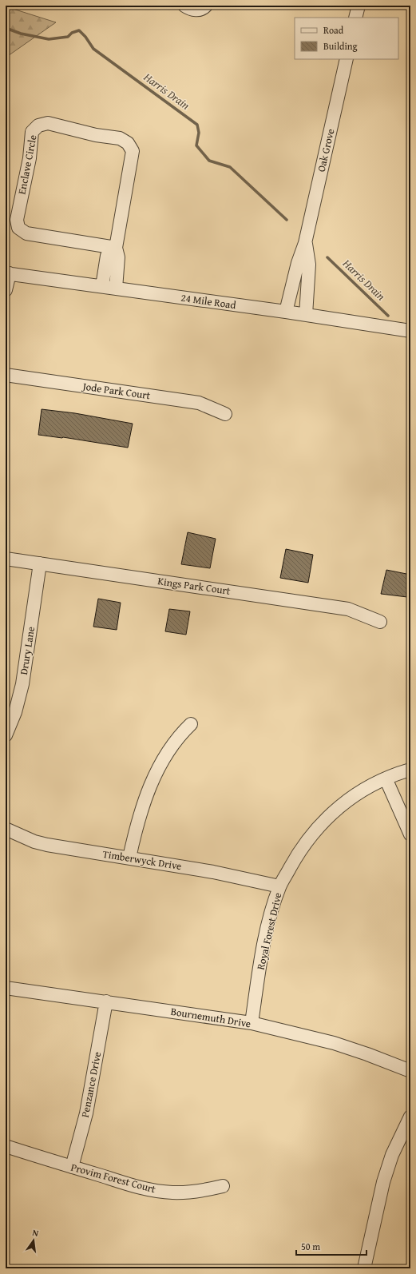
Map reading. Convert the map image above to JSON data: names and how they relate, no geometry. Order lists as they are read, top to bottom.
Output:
{
  "streets": {
    "street": [
      "Oak Grove",
      "Enclave Circle",
      "24 Mile Road",
      "Jode Park Court",
      "Kings Park Court",
      "Drury Lane",
      "Timberwyck Drive",
      "Royal Forest Drive",
      "Bournemuth Drive",
      "Penzance Drive",
      "Provim Forest Court"
    ]
  },
  "crossings": [
    ["Oak Grove", "24 Mile Road"],
    ["Enclave Circle", "24 Mile Road"],
    ["Kings Park Court", "Drury Lane"],
    ["Timberwyck Drive", "Royal Forest Drive"],
    ["Royal Forest Drive", "Bournemuth Drive"],
    ["Bournemuth Drive", "Penzance Drive"],
    ["Penzance Drive", "Provim Forest Court"]
  ],
  "water": ["Harris Drain"],
  "legend": ["Road", "Building"],
  "scale_bar": "50 m",
  "north": "top"
}
